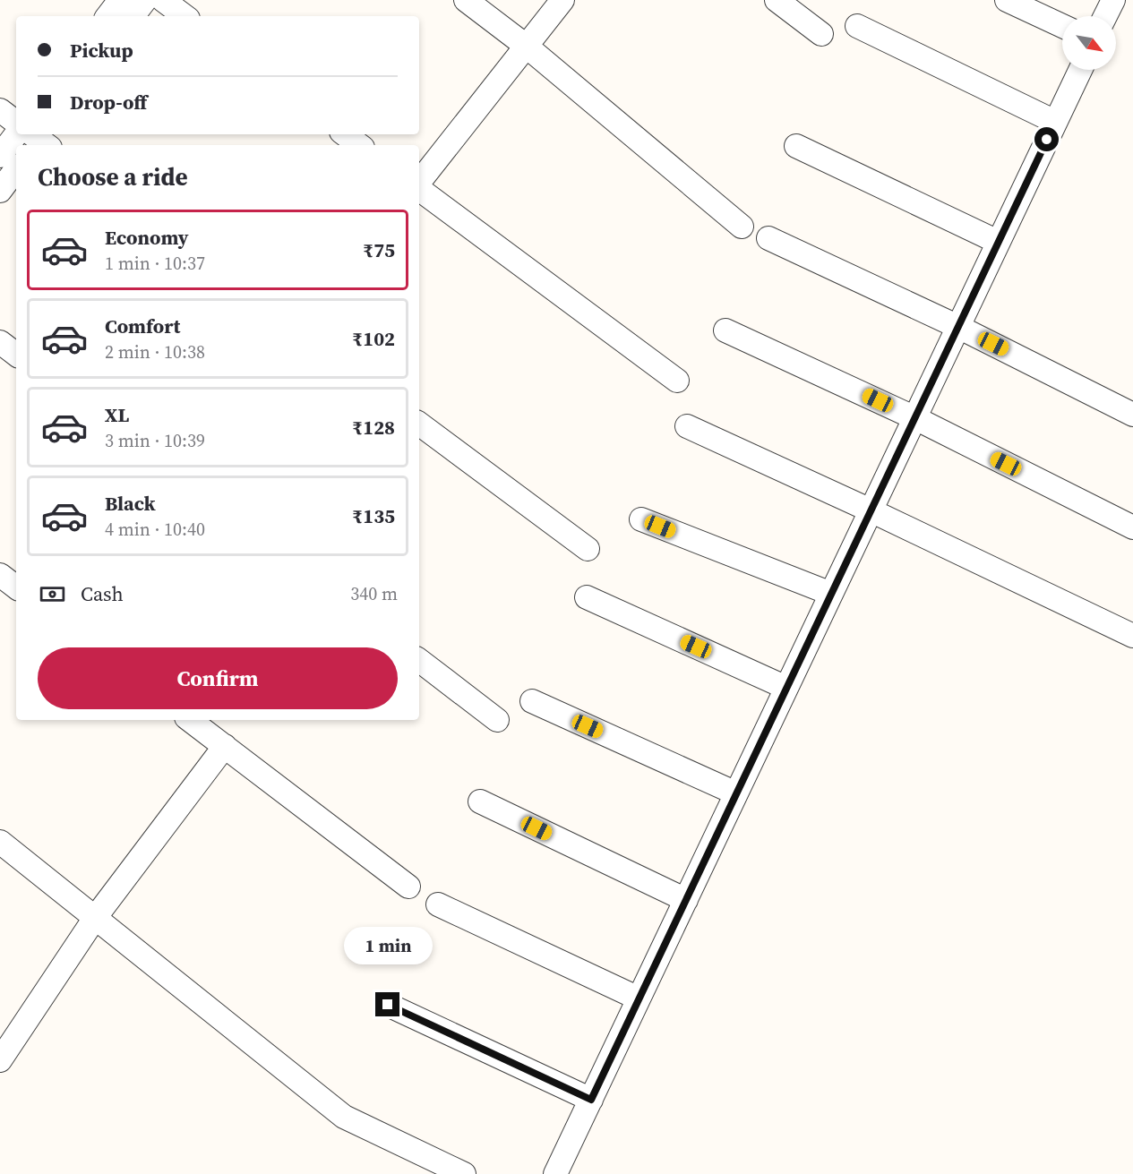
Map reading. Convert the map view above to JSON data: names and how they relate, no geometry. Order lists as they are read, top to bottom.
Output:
{
  "north": "bottom right",
  "page": {
    "banner": ["Pickup", "Drop-off"],
    "heading": "Choose a ride",
    "list": [
      {
        "name": "Economy",
        "note": "1 min · 10:37",
        "value": "₹75"
      },
      {
        "name": "Comfort",
        "note": "2 min · 10:38",
        "value": "₹102"
      },
      {
        "name": "XL",
        "note": "3 min · 10:39",
        "value": "₹128"
      },
      {
        "name": "Black",
        "note": "4 min · 10:40",
        "value": "₹135"
      }
    ],
    "pay": ["Cash", "340 m"],
    "buttons": "Confirm",
    "bubble": "1 min"
  }
}
